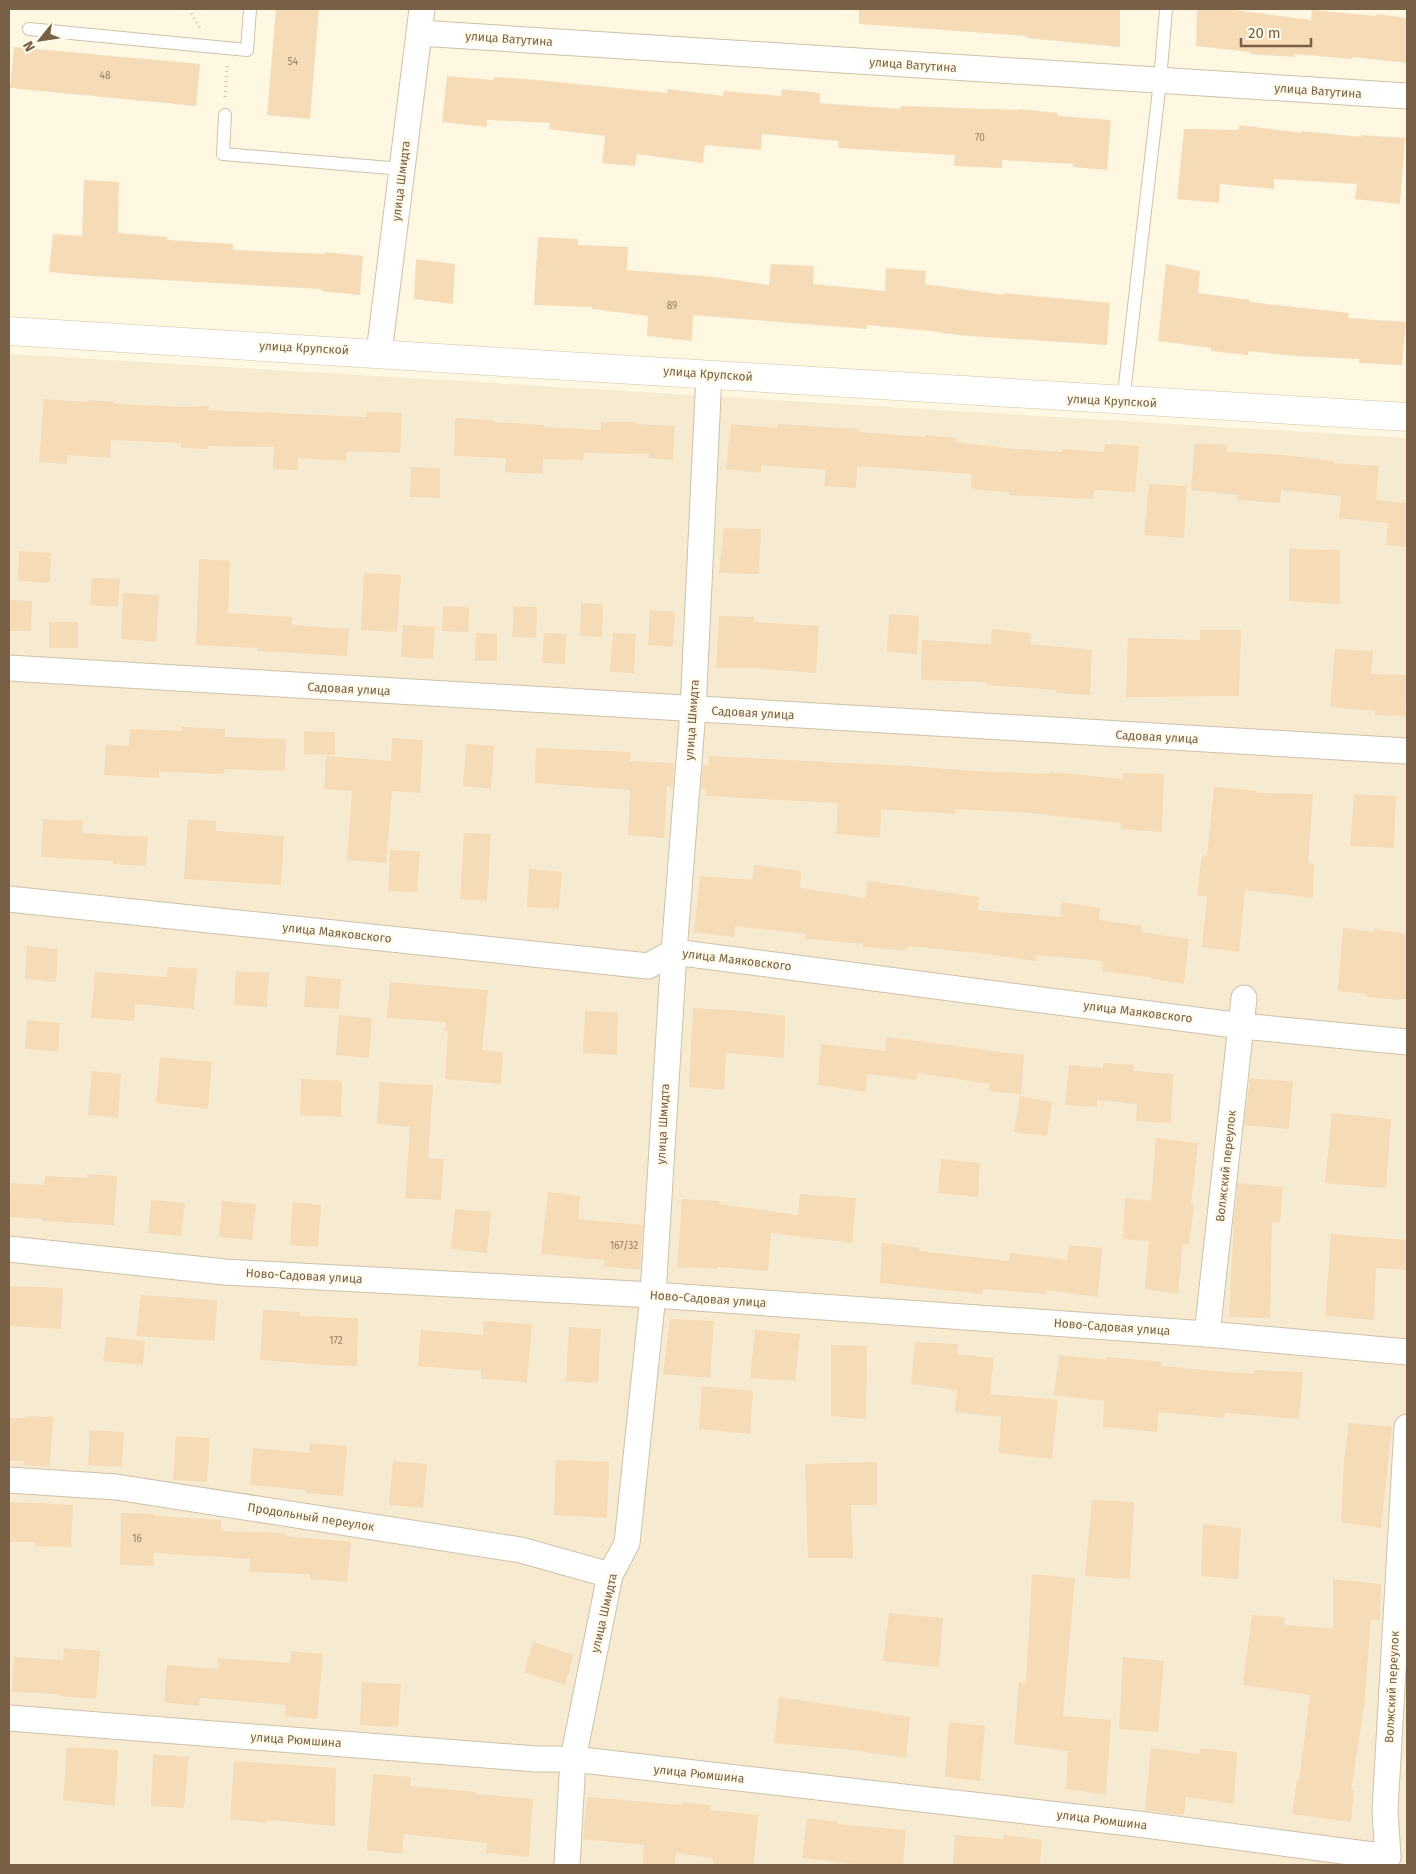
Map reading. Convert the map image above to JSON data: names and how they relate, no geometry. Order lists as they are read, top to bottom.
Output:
{
  "streets": {
    "main road": ["улица Крупской"],
    "street": [
      "улица Ватутина",
      "улица Шмидта",
      "Садовая улица",
      "улица Маяковского",
      "Волжский переулок",
      "Ново-Садовая улица",
      "Продольный переулок",
      "улица Рюмшина"
    ]
  },
  "crossings": [
    ["улица Ватутина", "улица Шмидта"],
    ["улица Шмидта", "улица Крупской"],
    ["улица Шмидта", "Садовая улица"],
    ["улица Шмидта", "улица Маяковского"],
    ["улица Шмидта", "Ново-Садовая улица"],
    ["улица Шмидта", "Продольный переулок"],
    ["улица Шмидта", "улица Рюмшина"],
    ["улица Маяковского", "Волжский переулок"],
    ["Волжский переулок", "Ново-Садовая улица"],
    ["Волжский переулок", "улица Рюмшина"]
  ],
  "house_numbers": [
    "54",
    "48",
    "70",
    "89",
    "167/32",
    "172",
    "16"
  ],
  "scale_bar": "20 m",
  "north": "bottom left"
}
